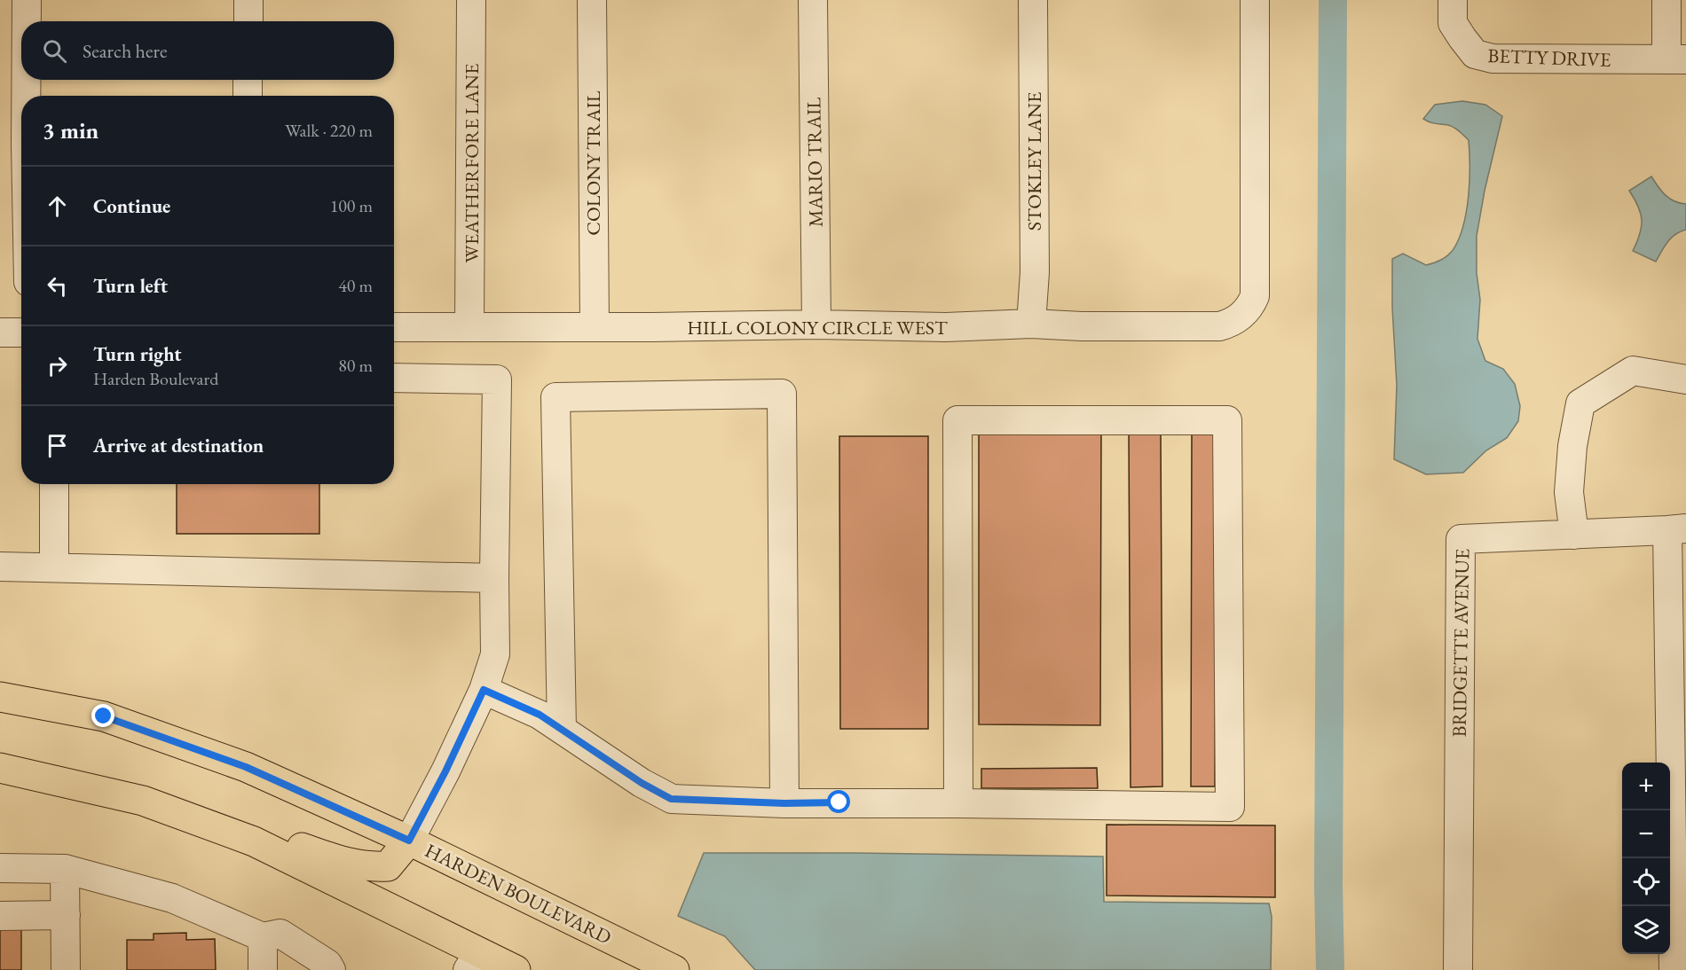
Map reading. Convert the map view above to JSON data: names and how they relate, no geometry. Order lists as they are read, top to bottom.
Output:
{
  "streets": {
    "main road": ["HARDEN BOULEVARD"],
    "street": [
      "BETTY DRIVE",
      "STOKLEY LANE",
      "MARIO TRAIL",
      "WEATHERFORE LANE",
      "COLONY TRAIL",
      "HILL COLONY CIRCLE WEST",
      "BRIDGETTE AVENUE"
    ]
  },
  "crossings": [
    ["STOKLEY LANE", "HILL COLONY CIRCLE WEST"],
    ["MARIO TRAIL", "HILL COLONY CIRCLE WEST"],
    ["WEATHERFORE LANE", "HILL COLONY CIRCLE WEST"],
    ["COLONY TRAIL", "HILL COLONY CIRCLE WEST"]
  ],
  "page": {
    "search": "Search here",
    "heading": ["3 min", "Walk · 220 m"],
    "list": [
      ["Continue", "100 m"],
      ["Turn left", "40 m"],
      ["Turn right", "Harden Boulevard", "80 m"],
      "Arrive at destination"
    ],
    "map_buttons": ["+", "−"]
  }
}
